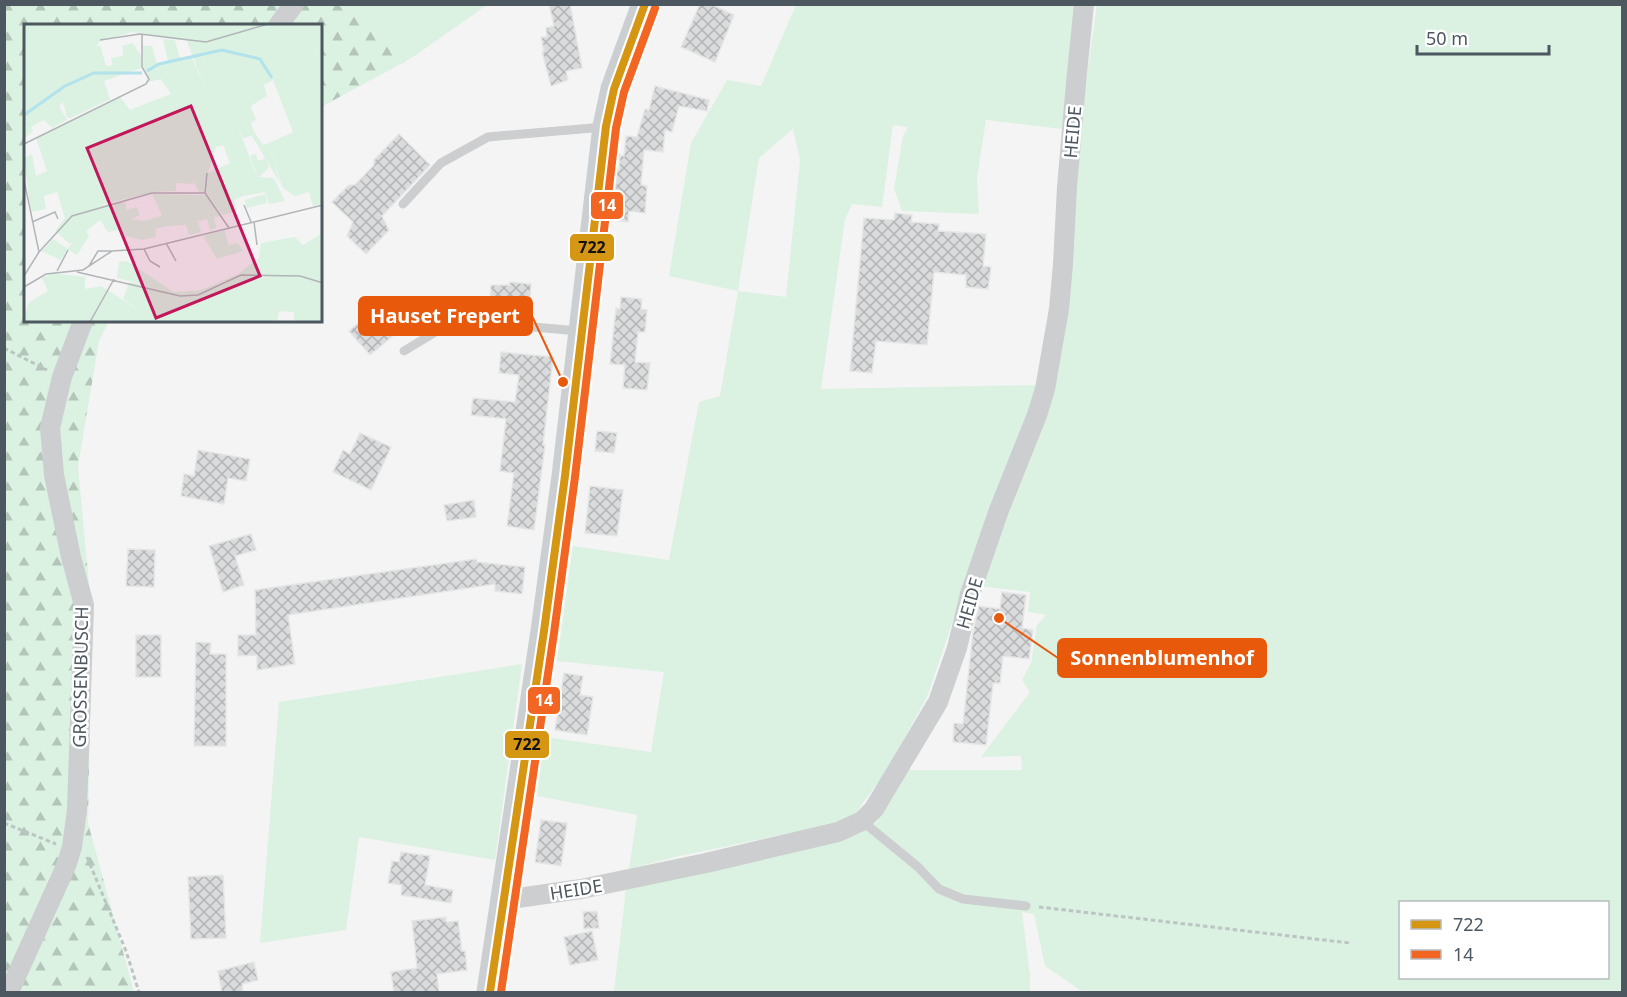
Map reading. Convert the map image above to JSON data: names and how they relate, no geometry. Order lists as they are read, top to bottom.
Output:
{
  "streets": {
    "street": ["HEIDE", "GROSSENBUSCH"]
  },
  "places": ["Hauset Frepert", "Sonnenblumenhof"],
  "lines": ["transit line 722", "transit line 14"],
  "legend": ["722", "14"],
  "scale_bar": "50 m"
}
